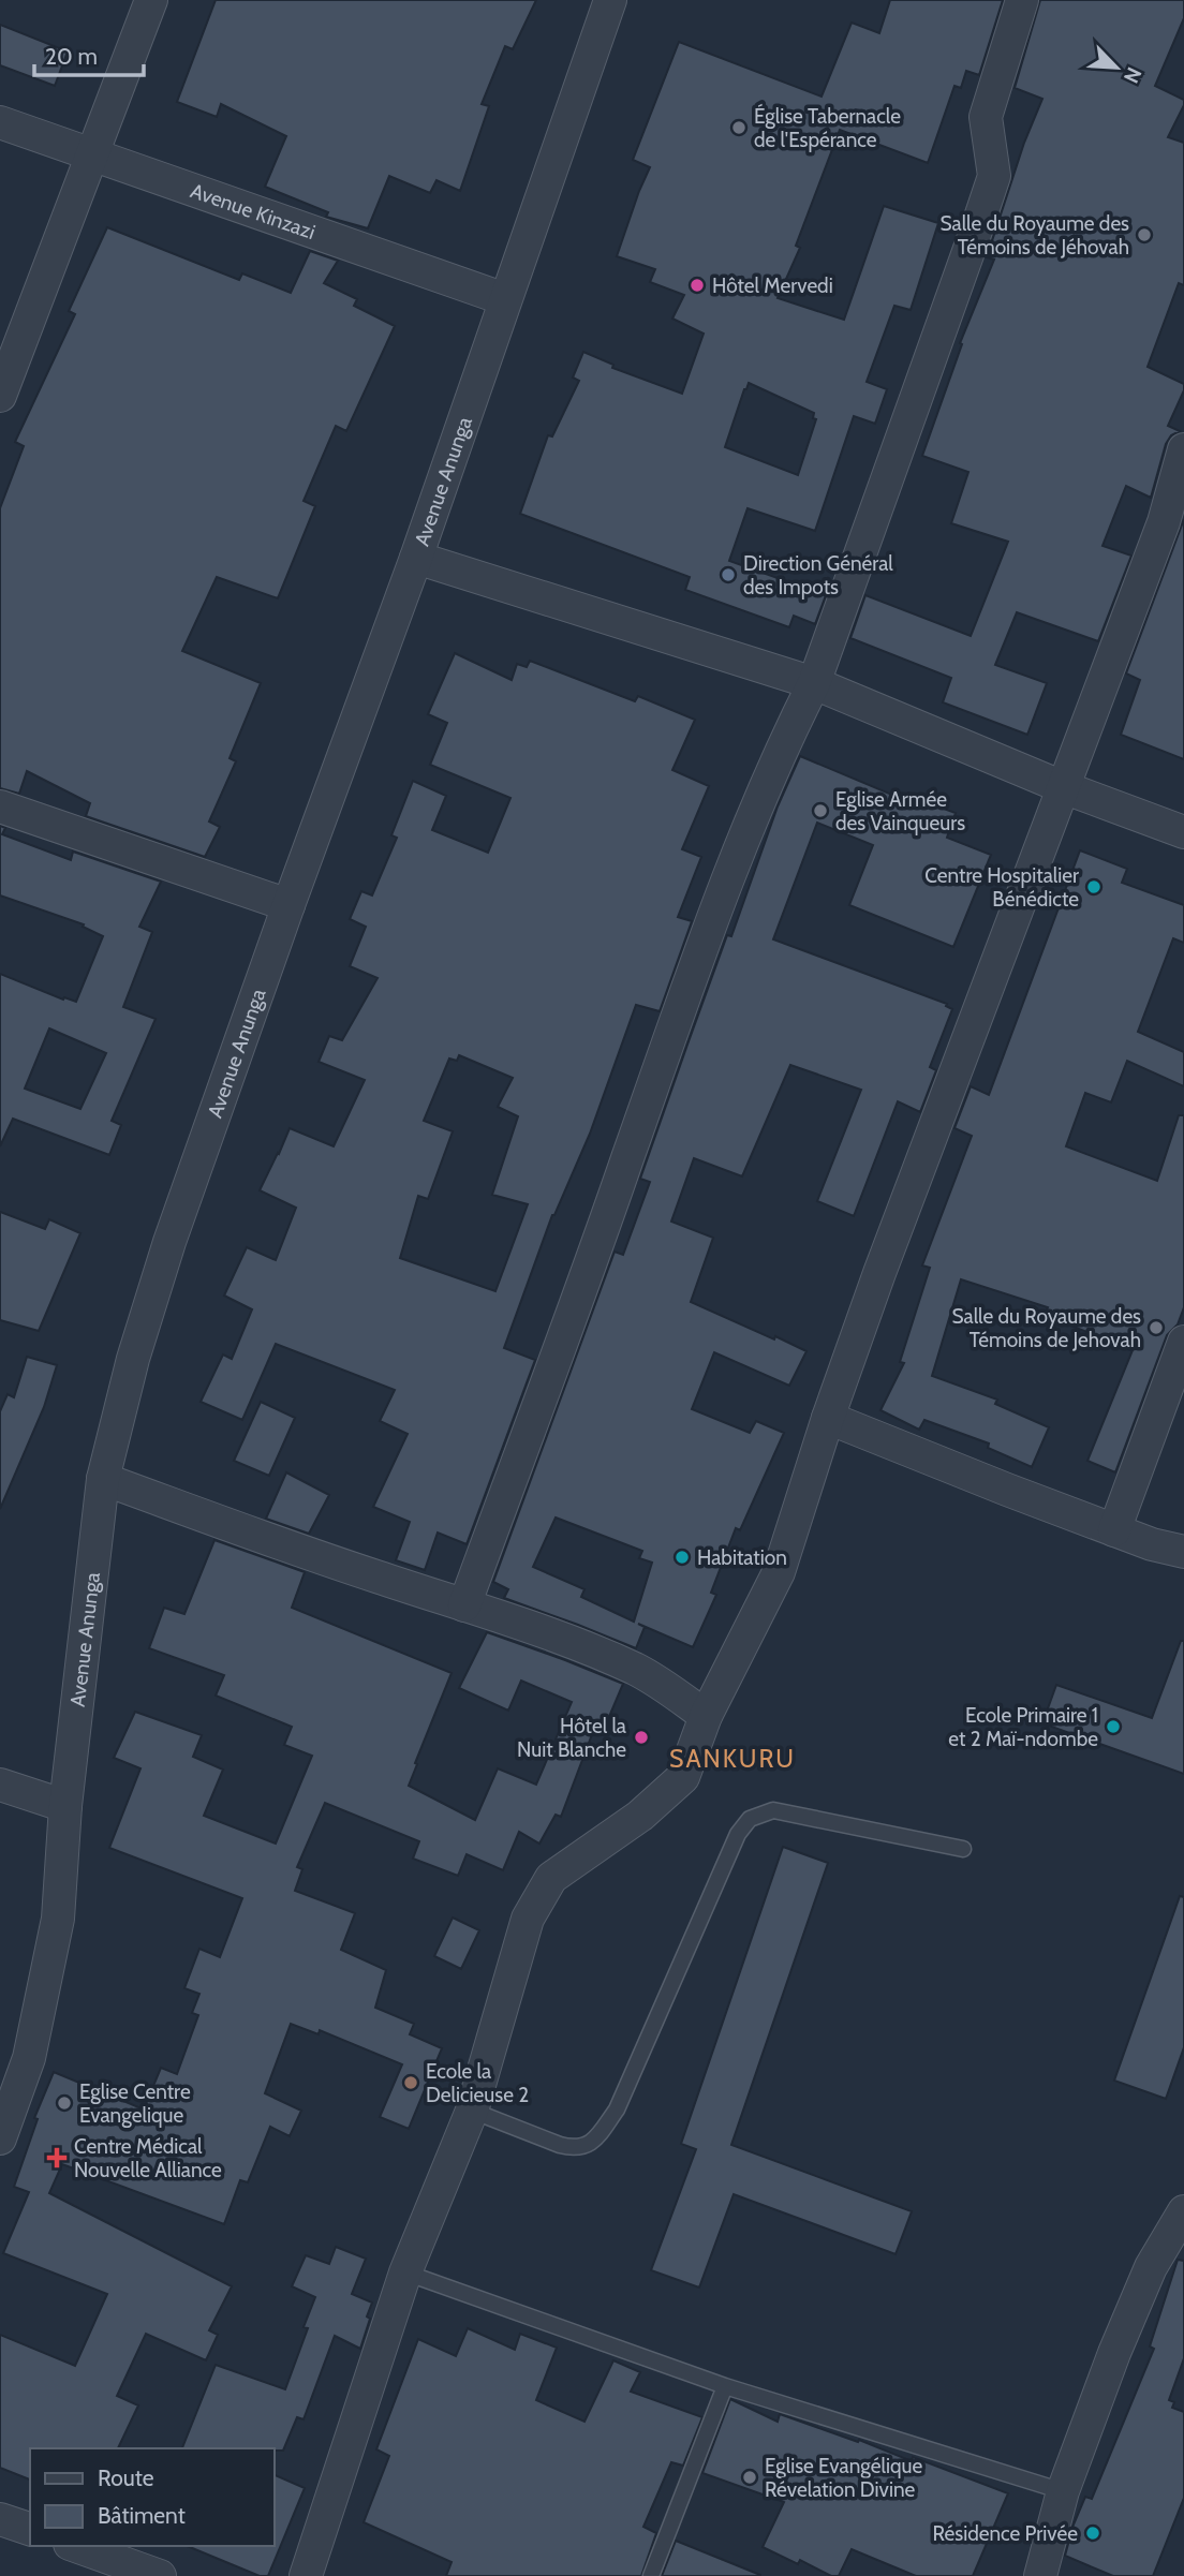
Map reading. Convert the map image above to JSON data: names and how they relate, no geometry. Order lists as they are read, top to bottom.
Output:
{
  "streets": {
    "street": ["Avenue Kinzazi", "Avenue Anunga"]
  },
  "crossings": [
    ["Avenue Kinzazi", "Avenue Anunga"]
  ],
  "districts": ["SANKURU"],
  "places": {
    "other": [
      "Église Tabernacle de l'Espérance",
      "Salle du Royaume des Témoins de Jéhovah",
      "Hôtel Mervedi",
      "Direction Général des Impots",
      "Eglise Armée des Vainqueurs",
      "Centre Hospitalier Bénédicte",
      "Salle du Royaume des Témoins de Jehovah",
      "Habitation",
      "Ecole Primaire 1 et 2 Maï-ndombe",
      "Hôtel la Nuit Blanche",
      "Ecole la Delicieuse 2",
      "Eglise Centre Evangelique",
      "Eglise Evangélique Révelation Divine",
      "Résidence Privée"
    ],
    "health": ["Centre Médical Nouvelle Alliance"]
  },
  "legend": ["Route", "Bâtiment"],
  "scale_bar": "20 m",
  "north": "bottom right"
}
